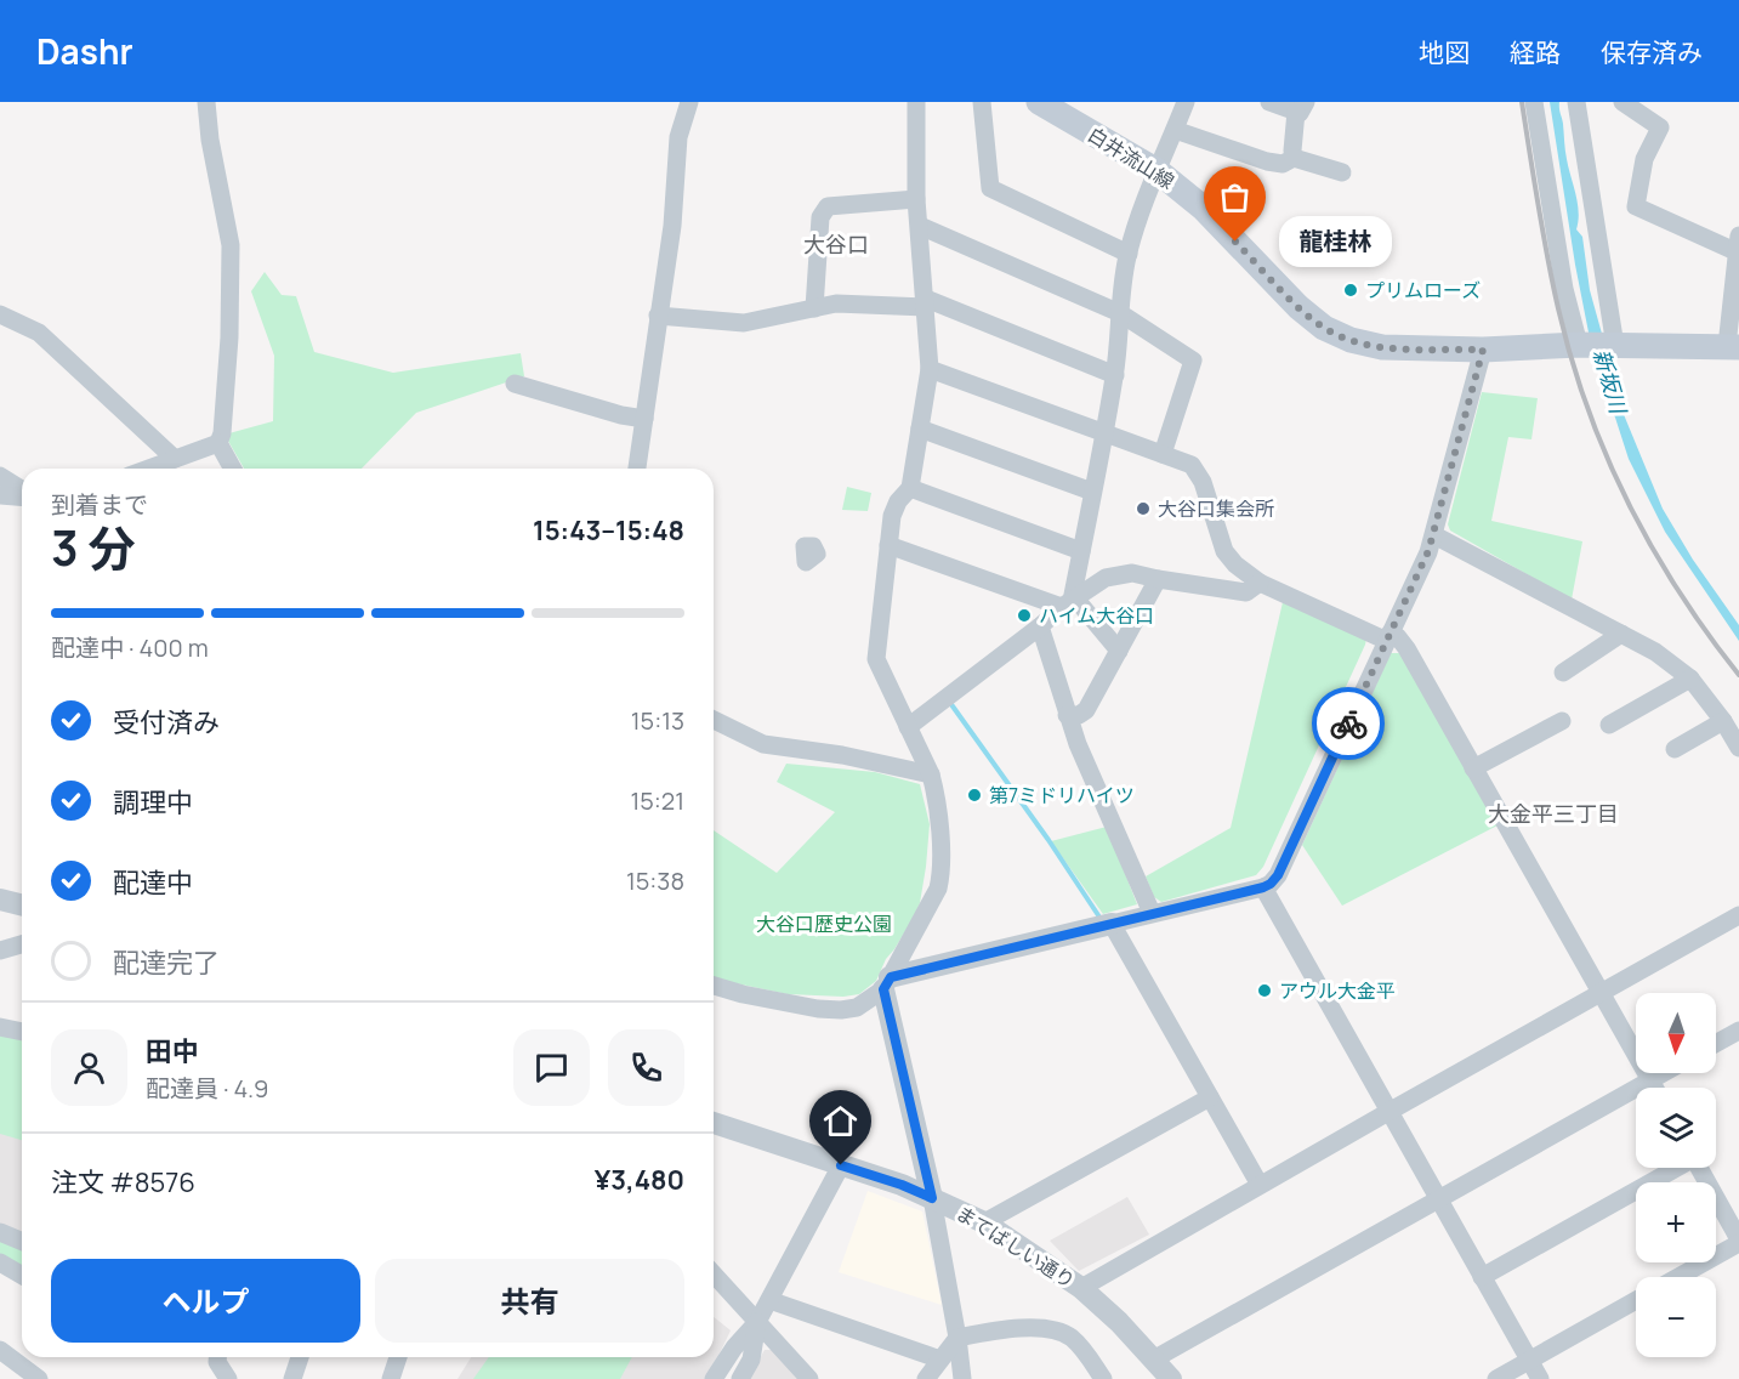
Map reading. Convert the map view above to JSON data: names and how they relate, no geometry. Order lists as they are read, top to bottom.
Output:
{
  "streets": {
    "main road": ["白井流山線"],
    "street": ["まてばしい通り"]
  },
  "districts": ["大谷口", "大金平三丁目"],
  "water": ["新坂川"],
  "parks": ["大谷口歴史公園"],
  "places": [
    "龍桂林",
    "プリムローズ",
    "大谷口集会所",
    "ハイム大谷口",
    "第7ミドリハイツ",
    "アウル大金平"
  ],
  "north": "bottom",
  "page": {
    "header": "Dashr",
    "nav": ["地図", "経路", "保存済み"],
    "bubble": "龍桂林",
    "heading": ["3 分", "到着まで", "15:43–15:48"],
    "panel": [
      "田中",
      "配達員 · 4.9",
      "注文 #8576",
      "¥3,480"
    ],
    "bar": "配達中 · 400 m",
    "list": [
      ["受付済み", "15:13"],
      ["調理中", "15:21"],
      ["配達中", "15:38"],
      "配達完了"
    ],
    "map_buttons": ["+", "−"],
    "buttons": ["ヘルプ", "共有"]
  }
}
